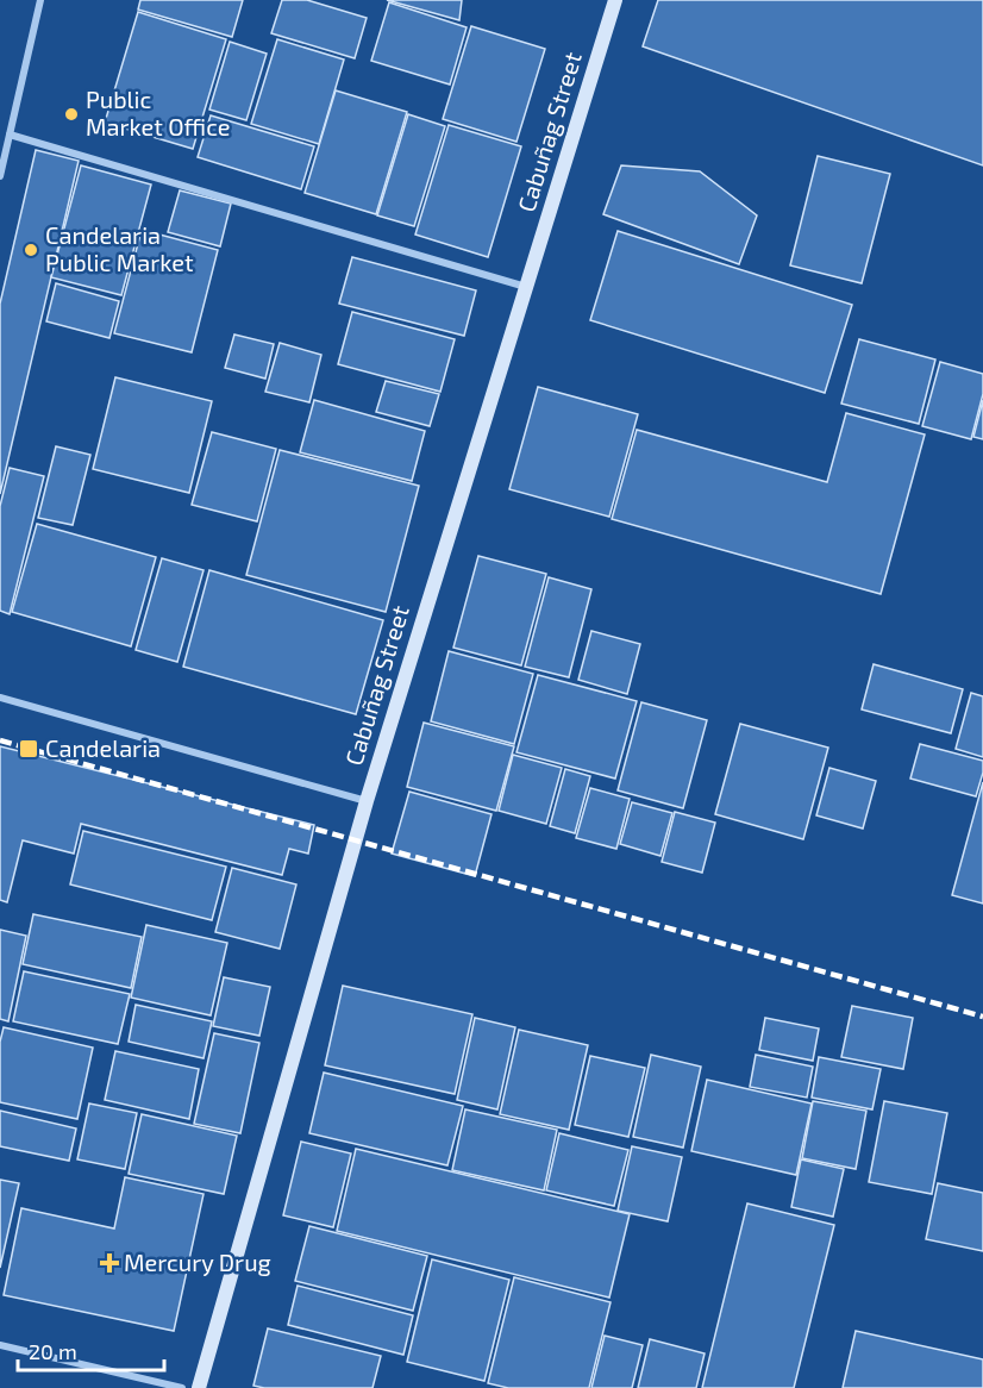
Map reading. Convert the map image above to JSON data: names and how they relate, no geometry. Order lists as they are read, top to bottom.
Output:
{
  "streets": {
    "street": ["Cabuñag Street"]
  },
  "places": {
    "other": ["Public Market Office", "Candelaria Public Market"],
    "transit": ["Candelaria"],
    "health": ["Mercury Drug"]
  },
  "scale_bar": "20 m"
}
